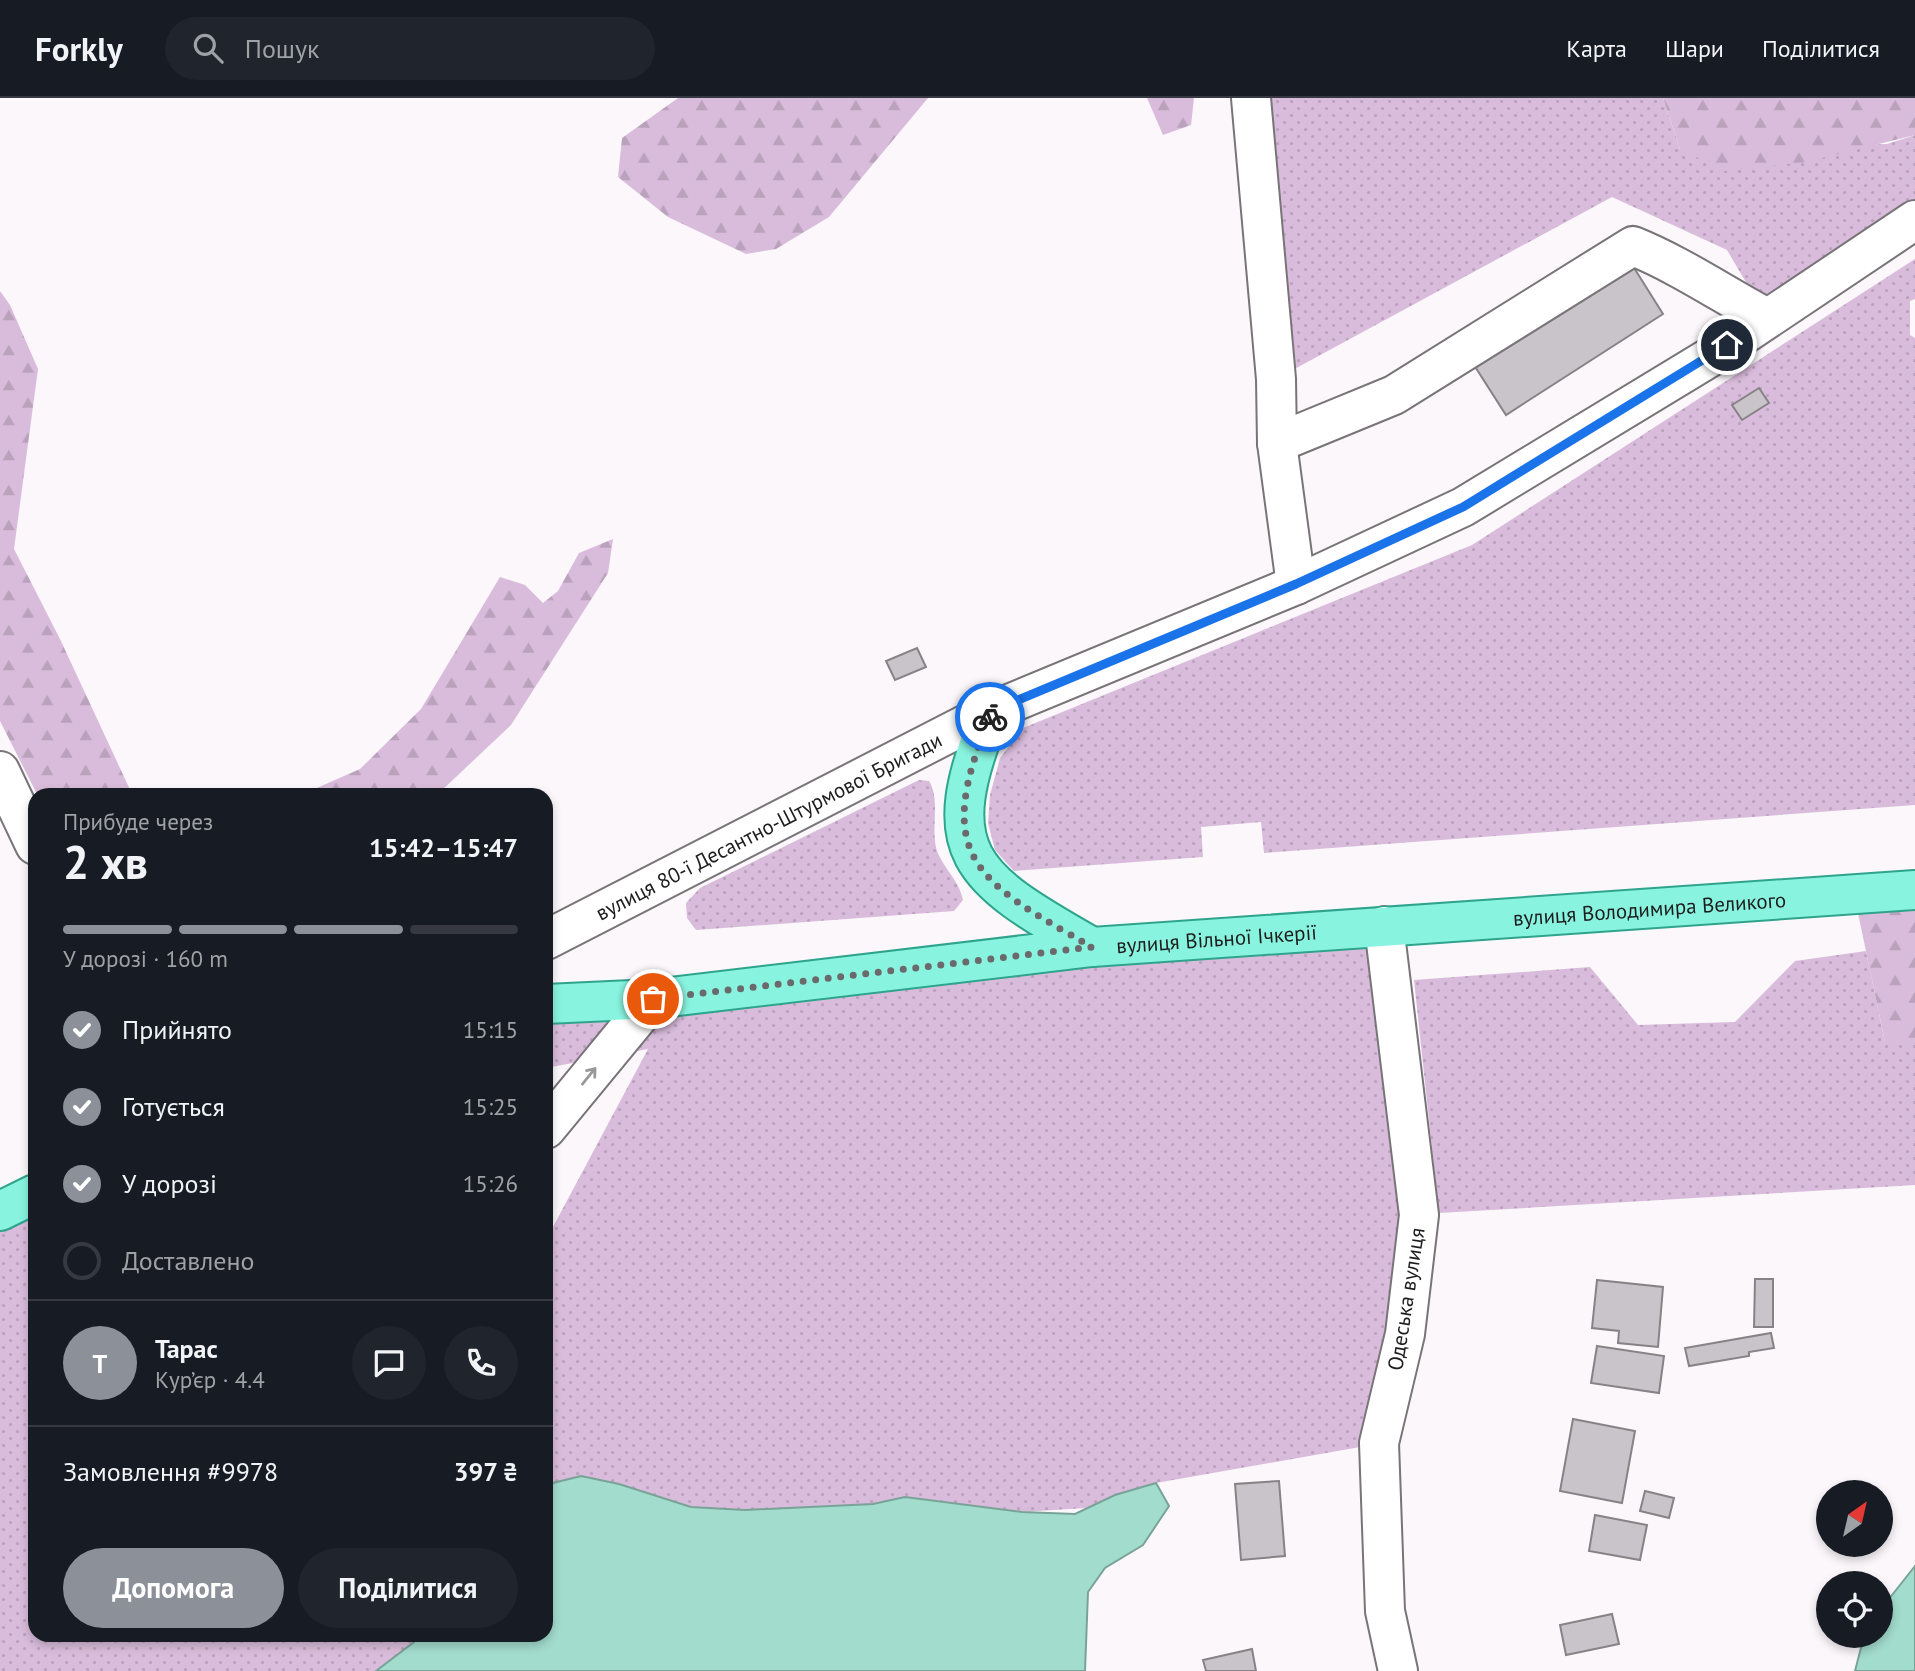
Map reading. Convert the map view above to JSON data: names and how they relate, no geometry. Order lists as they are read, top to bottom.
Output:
{
  "streets": {
    "main road": ["вулиця Володимира Великого", "вулиця Вільної Ічкерії"],
    "street": ["вулиця 80-ї Десантно-Штурмової Бригади", "Одеська вулиця"]
  },
  "crossings": [
    ["вулиця Володимира Великого", "вулиця Вільної Ічкерії"],
    ["вулиця Володимира Великого", "Одеська вулиця"],
    ["вулиця Вільної Ічкерії", "Одеська вулиця"]
  ],
  "north": "top right",
  "page": {
    "header": "Forkly",
    "search": "Пошук",
    "nav": ["Карта", "Шари", "Поділитися"],
    "heading": ["2 хв", "Прибуде через", "15:42–15:47"],
    "panel": [
      "Тарас",
      "Кур’єр · 4.4",
      "Замовлення #9978",
      "397 ₴"
    ],
    "bar": "У дорозі · 160 m",
    "list": [
      ["Прийнято", "15:15"],
      ["Готується", "15:25"],
      ["У дорозі", "15:26"],
      "Доставлено"
    ],
    "round": "Т",
    "buttons": ["Допомога", "Поділитися"]
  }
}
